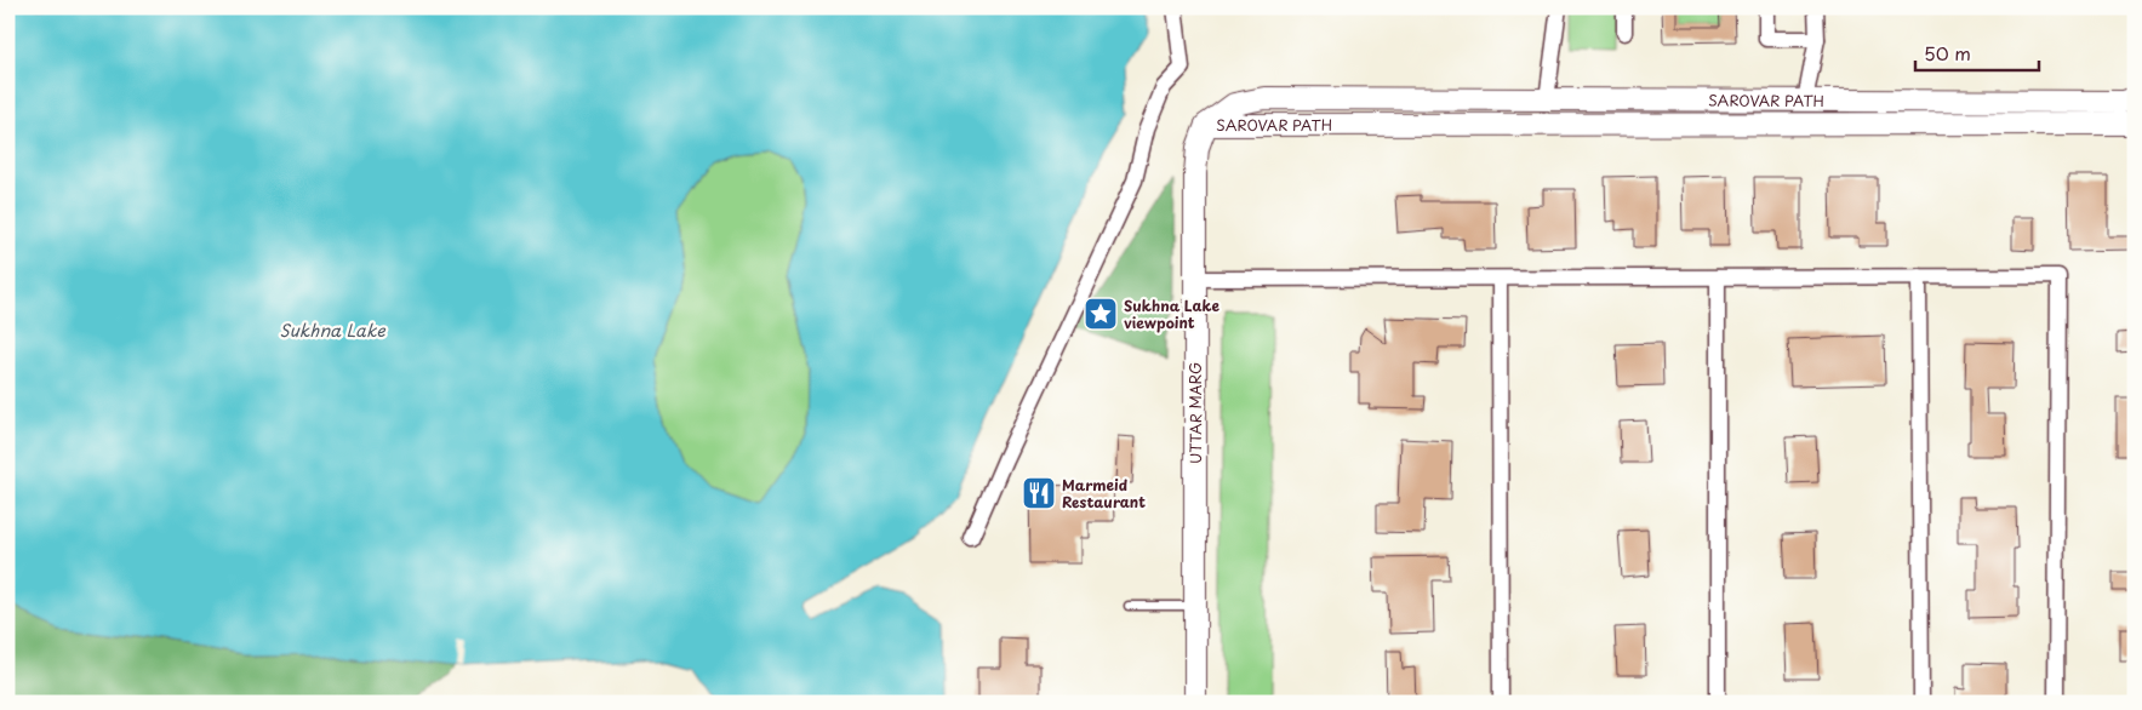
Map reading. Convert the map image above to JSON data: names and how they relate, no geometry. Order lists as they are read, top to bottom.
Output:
{
  "streets": {
    "main road": ["SAROVAR PATH", "UTTAR MARG"]
  },
  "crossings": [
    ["SAROVAR PATH", "UTTAR MARG"]
  ],
  "water": ["Sukhna Lake"],
  "places": {
    "place": ["Sukhna Lake viewpoint"],
    "restaurant": ["Marmeid Restaurant"]
  },
  "scale_bar": "50 m"
}
